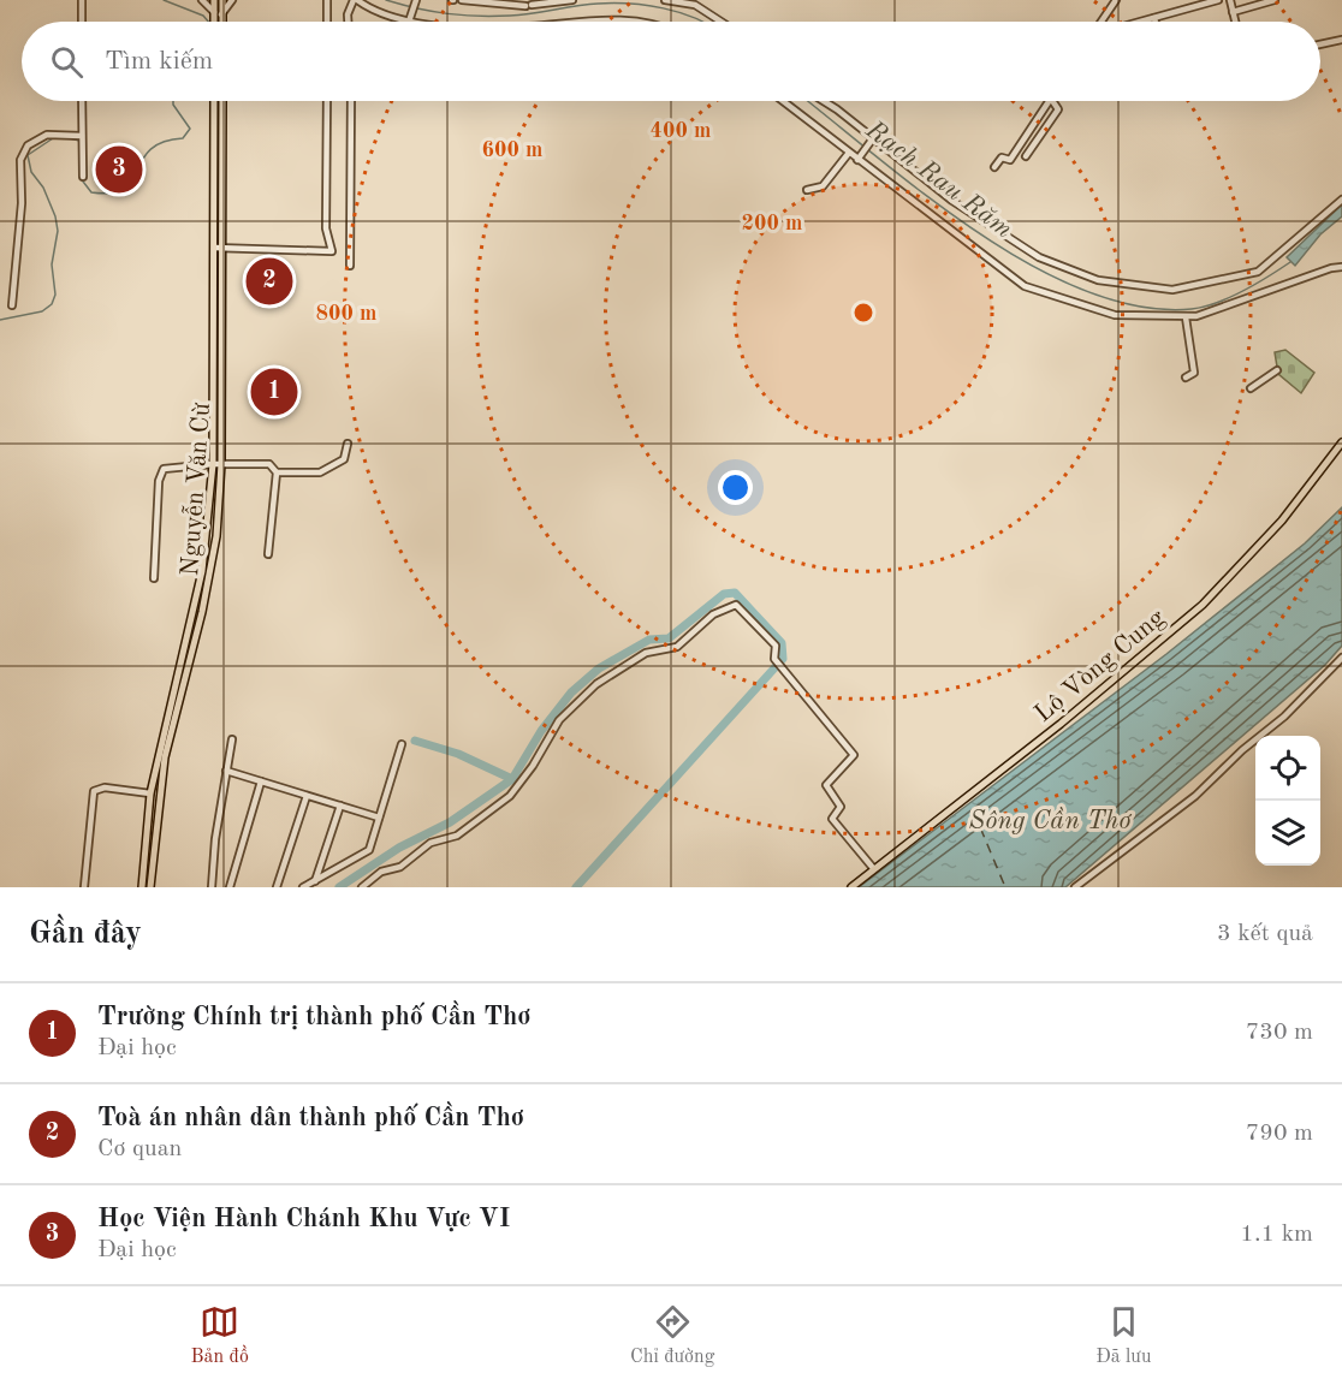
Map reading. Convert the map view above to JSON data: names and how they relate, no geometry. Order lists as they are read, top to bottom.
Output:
{
  "streets": {
    "main road": ["Nguyễn Văn Cừ", "Lộ Vòng Cung"]
  },
  "water": ["Rạch Rau Răm", "Sông Cần Thơ"],
  "page": {
    "search": "Tìm kiếm",
    "pins": ["3", "2", "1"],
    "heading": ["Gần đây", "3 kết quả"],
    "list": [
      {
        "mark": "1",
        "name": "Trường Chính trị thành phố Cần Thơ",
        "note": "Đại học",
        "value": "730 m"
      },
      {
        "mark": "2",
        "name": "Toà án nhân dân thành phố Cần Thơ",
        "note": "Cơ quan",
        "value": "790 m"
      },
      {
        "mark": "3",
        "name": "Học Viện Hành Chánh Khu Vực VI",
        "note": "Đại học",
        "value": "1.1 km"
      }
    ],
    "nav": ["Bản đồ", "Chỉ đường", "Đã lưu"]
  },
  "rings": [
    "400 m",
    "600 m",
    "200 m",
    "800 m"
  ]
}
